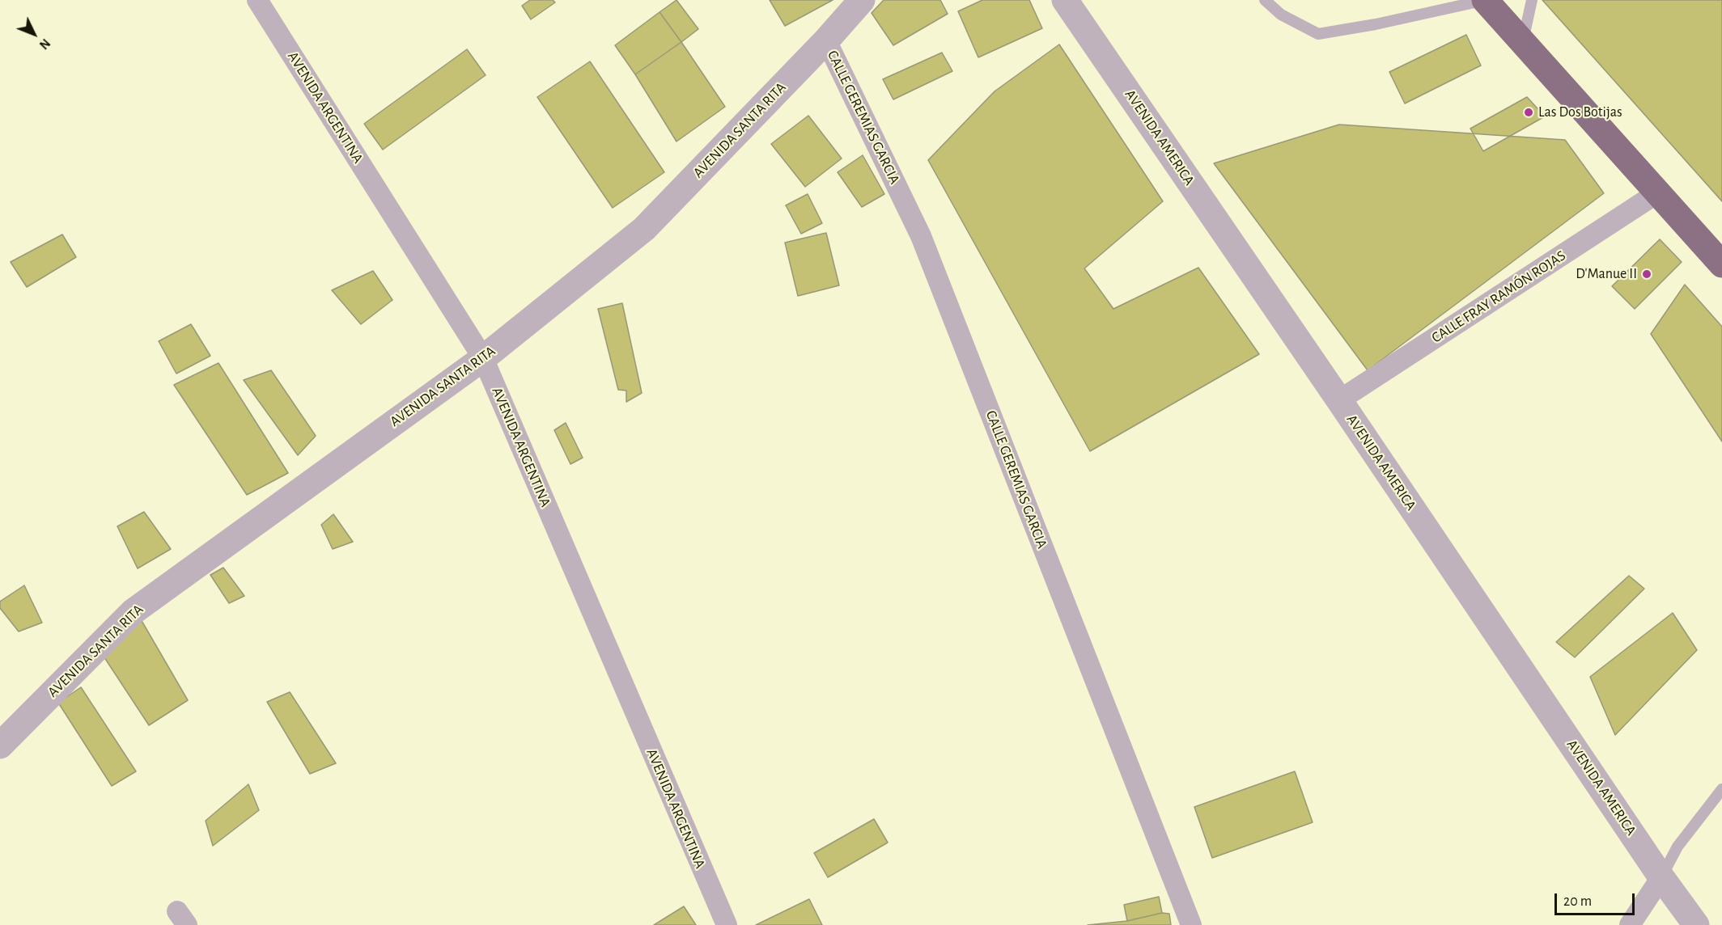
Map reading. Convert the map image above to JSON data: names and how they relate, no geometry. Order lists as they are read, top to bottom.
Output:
{
  "streets": {
    "street": [
      "AVENIDA ARGENTINA",
      "CALLE GEREMIAS GARCIA",
      "AVENIDA SANTA RITA",
      "AVENIDA AMERICA",
      "CALLE FRAY RAMÓN ROJAS"
    ]
  },
  "crossings": [
    ["AVENIDA ARGENTINA", "AVENIDA SANTA RITA"],
    ["CALLE GEREMIAS GARCIA", "AVENIDA SANTA RITA"],
    ["AVENIDA AMERICA", "CALLE FRAY RAMÓN ROJAS"]
  ],
  "places": ["Las Dos Botijas", "D'Manue II"],
  "scale_bar": "20 m",
  "north": "bottom right"
}
